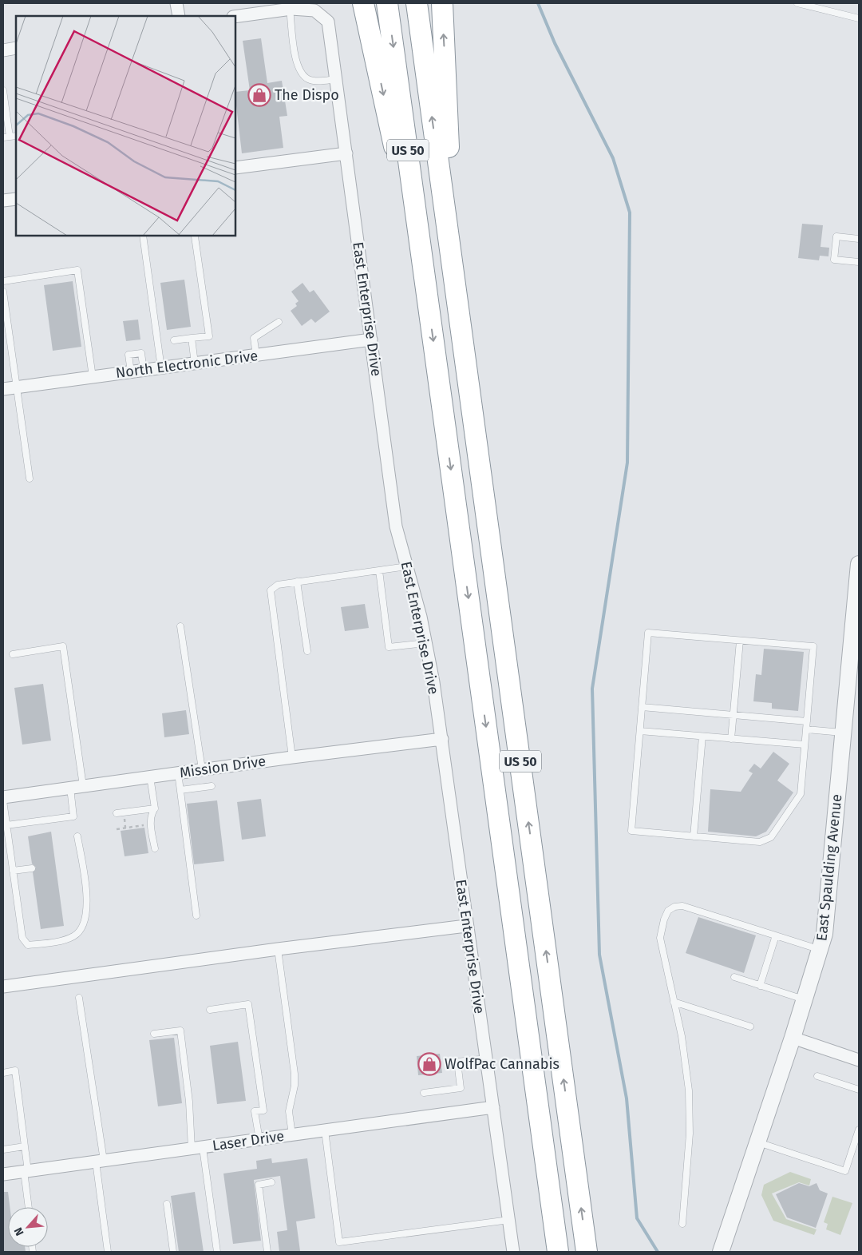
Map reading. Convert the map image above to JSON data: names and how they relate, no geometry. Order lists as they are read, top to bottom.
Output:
{
  "streets": {
    "highway": ["US 50"],
    "street": [
      "East Enterprise Drive",
      "North Electronic Drive",
      "Mission Drive",
      "East Spaulding Avenue",
      "Laser Drive"
    ]
  },
  "crossings": [
    ["East Enterprise Drive", "North Electronic Drive"],
    ["East Enterprise Drive", "Mission Drive"],
    ["East Enterprise Drive", "Laser Drive"]
  ],
  "places": {
    "shop": ["The Dispo", "WolfPac Cannabis"]
  },
  "north": "bottom left"
}
